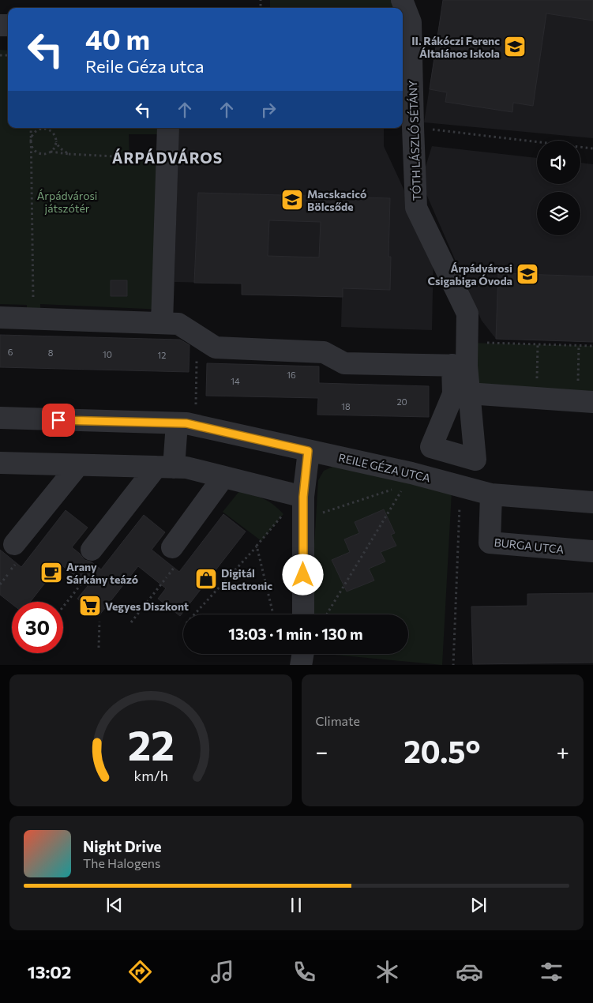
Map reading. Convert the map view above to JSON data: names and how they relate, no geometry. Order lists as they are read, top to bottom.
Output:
{
  "streets": {
    "street": ["TÓTH LÁSZLÓ SÉTÁNY", "REILE GÉZA UTCA", "BURGA UTCA"]
  },
  "crossings": [
    ["REILE GÉZA UTCA", "BURGA UTCA"]
  ],
  "districts": ["ÁRPÁDVÁROS"],
  "parks": ["Árpádvárosi játszótér"],
  "places": {
    "school or university": ["II. Rákóczi Ferenc Általános Iskola", "Macskacicó Bölcsőde", "Árpádvárosi Csigabiga Óvoda"],
    "cafe": ["Arany Sárkány teázó"],
    "shop": ["Digitál Electronic"],
    "supermarket": ["Vegyes Diszkont"]
  },
  "house_numbers": [
    "6",
    "8",
    "10",
    "12",
    "16",
    "14",
    "20",
    "18"
  ],
  "page": {
    "turn": ["40 m", "Reile Géza utca"],
    "limit": "30",
    "trip": "13:03 · 1 min · 130 m",
    "tile": "Climate",
    "heat": ["−", "20.5°", "+"],
    "song": ["Night Drive", "The Halogens"],
    "tabs": "13:02",
    "gauge": ["22", "km/h"]
  }
}
